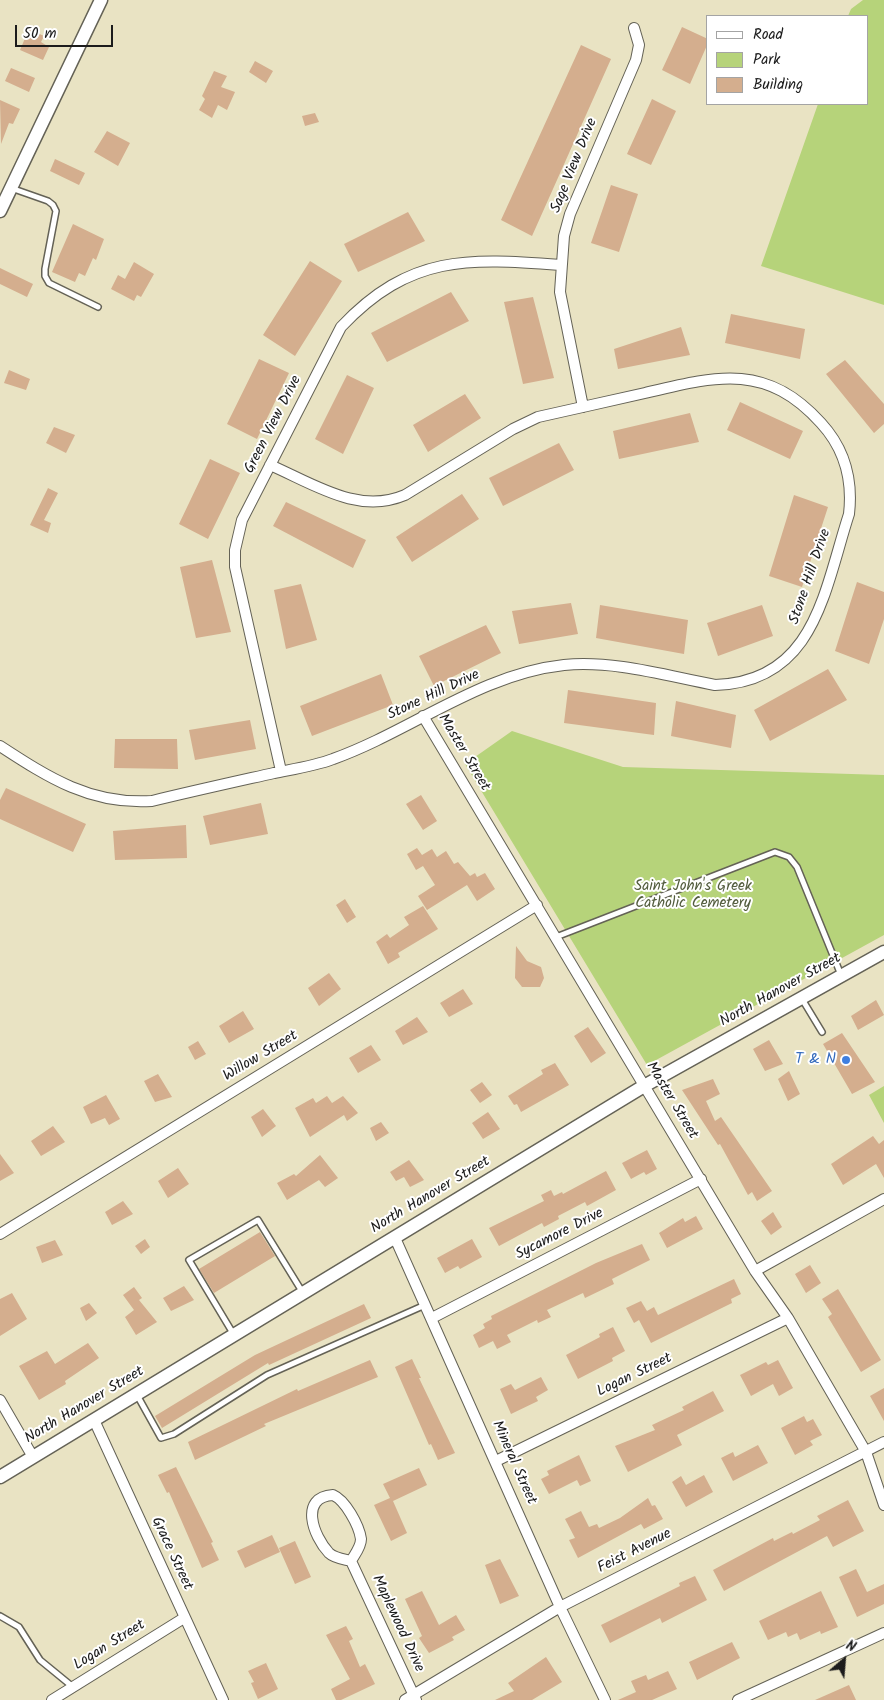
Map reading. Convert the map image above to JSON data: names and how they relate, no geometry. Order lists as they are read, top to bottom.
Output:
{
  "streets": {
    "street": [
      "Sage View Drive",
      "Green View Drive",
      "Stone Hill Drive",
      "Master Street",
      "North Hanover Street",
      "Willow Street",
      "Sycamore Drive",
      "Logan Street",
      "Mineral Street",
      "Feist Avenue",
      "Grace Street",
      "Maplewood Drive"
    ]
  },
  "crossings": [
    ["Sage View Drive", "Green View Drive"],
    ["Sage View Drive", "Stone Hill Drive"],
    ["Green View Drive", "Stone Hill Drive"],
    ["Stone Hill Drive", "Master Street"],
    ["Master Street", "North Hanover Street"],
    ["Master Street", "Willow Street"],
    ["Master Street", "Sycamore Drive"],
    ["Master Street", "Logan Street"],
    ["Master Street", "Feist Avenue"],
    ["North Hanover Street", "Mineral Street"],
    ["North Hanover Street", "Grace Street"],
    ["Sycamore Drive", "Mineral Street"],
    ["Logan Street", "Mineral Street"],
    ["Logan Street", "Grace Street"],
    ["Mineral Street", "Feist Avenue"],
    ["Feist Avenue", "Maplewood Drive"]
  ],
  "parks": ["Saint John's Greek Catholic Cemetery"],
  "places": ["T & N"],
  "legend": ["Road", "Park", "Building"],
  "scale_bar": "50 m",
  "north": "top right"
}
